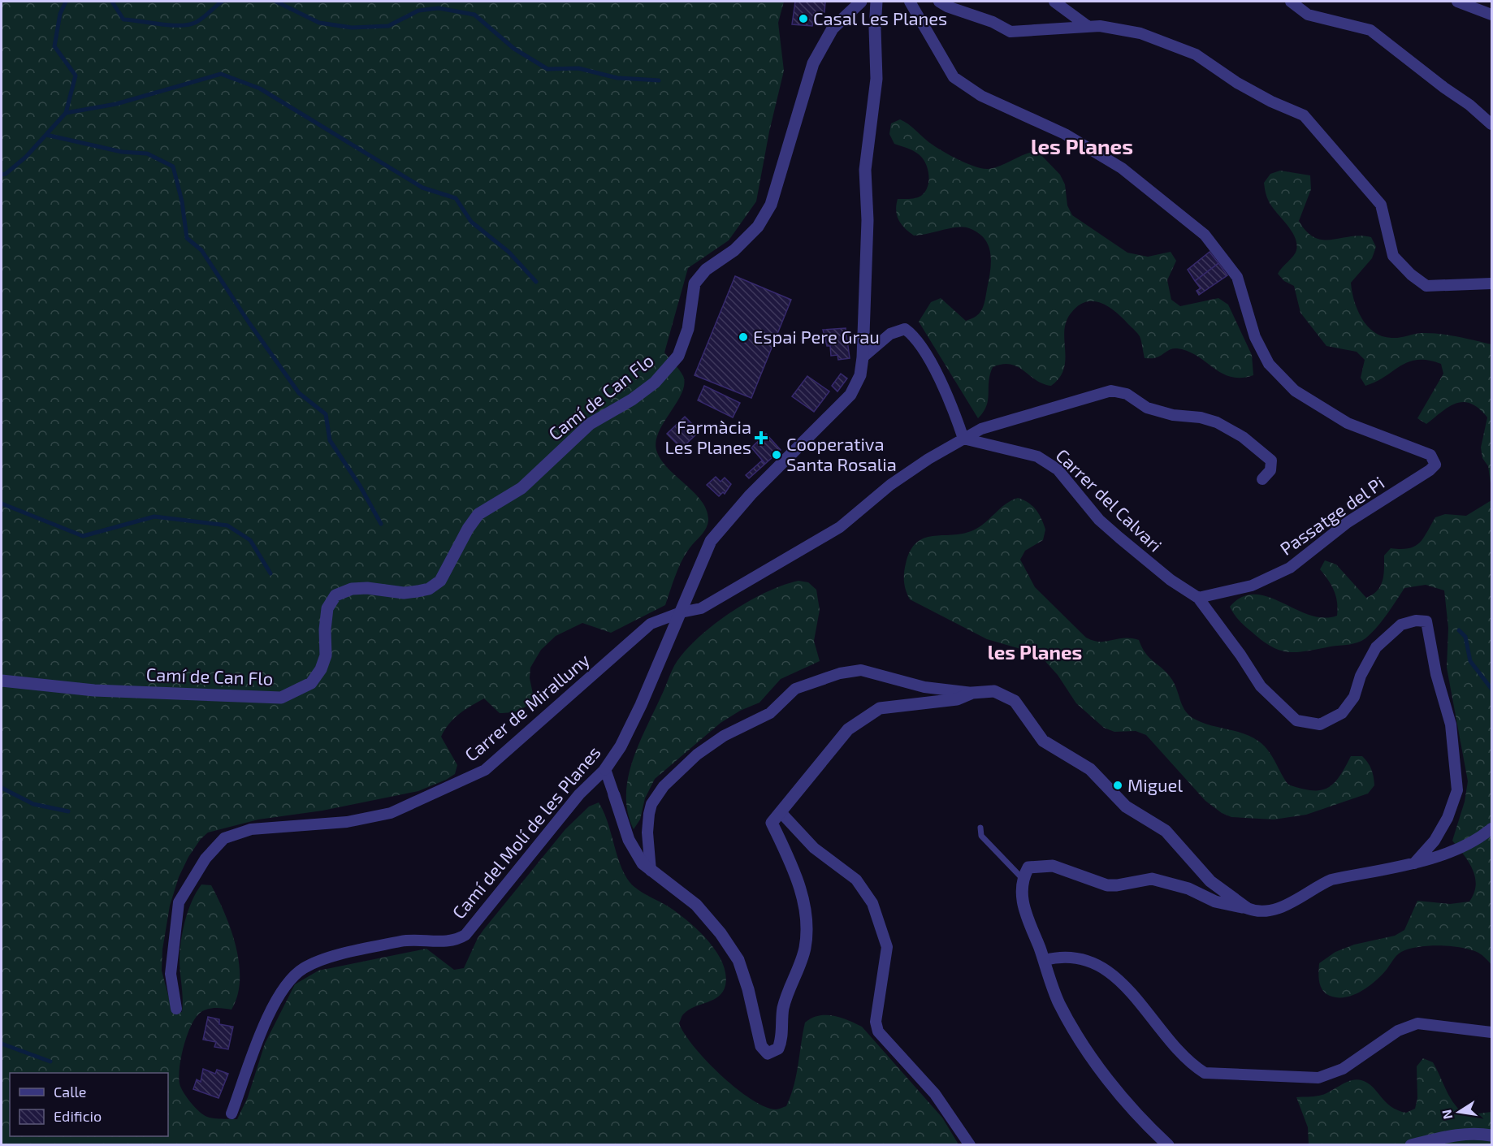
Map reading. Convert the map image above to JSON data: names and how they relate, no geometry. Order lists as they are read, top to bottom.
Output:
{
  "streets": {
    "street": [
      "Camí de Can Flo",
      "Carrer del Calvari",
      "Passatge del Pi",
      "Carrer de Miralluny",
      "Camí del Molí de les Planes"
    ]
  },
  "crossings": [
    ["Carrer del Calvari", "Passatge del Pi"],
    ["Carrer del Calvari", "Carrer de Miralluny"],
    ["Carrer de Miralluny", "Camí del Molí de les Planes"]
  ],
  "districts": ["les Planes", "les Planes"],
  "places": {
    "other": [
      "Casal Les Planes",
      "Espai Pere Grau",
      "Cooperativa Santa Rosalia",
      "Miguel"
    ],
    "health": ["Farmàcia Les Planes"]
  },
  "legend": ["Calle", "Edificio"],
  "north": "left"
}
